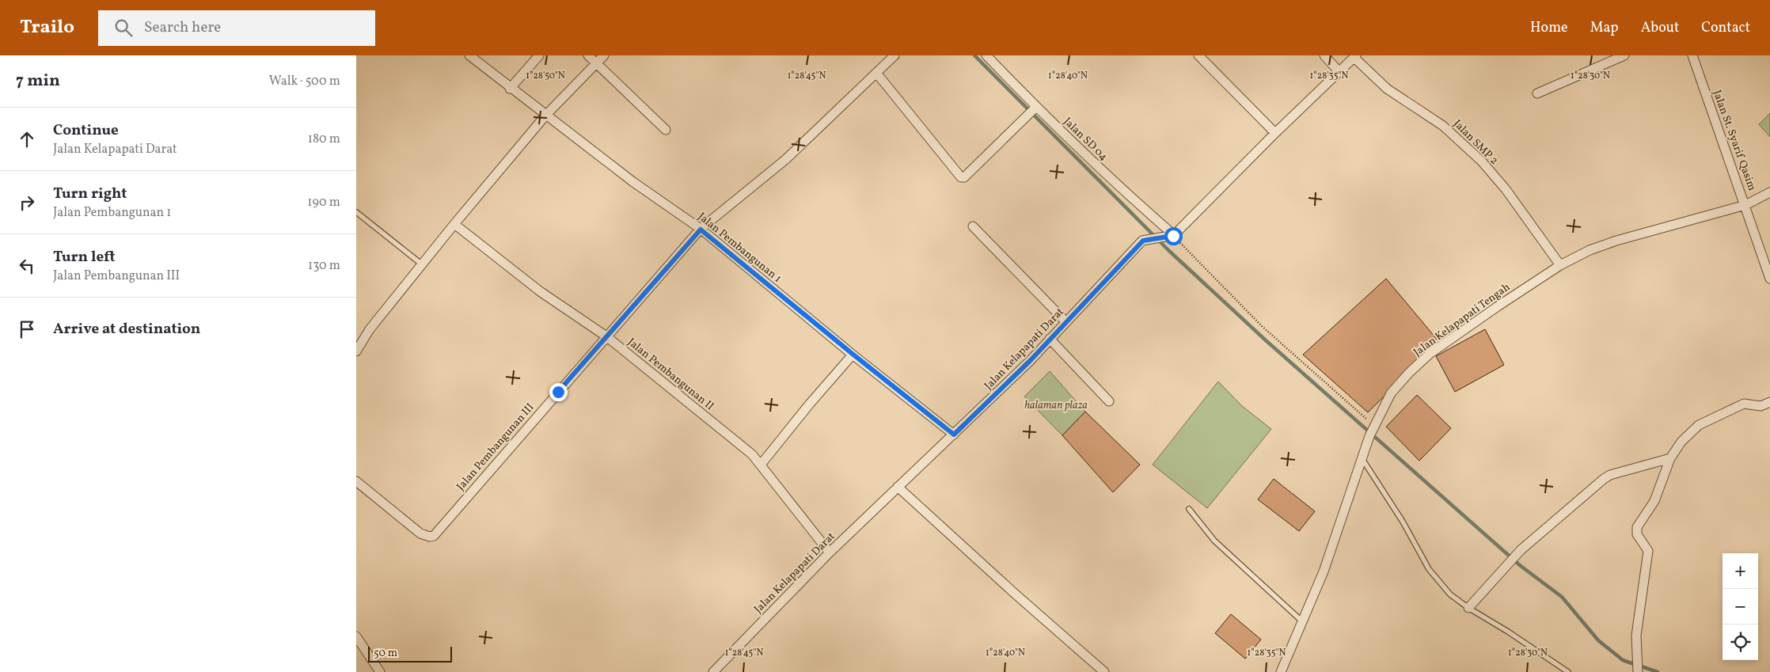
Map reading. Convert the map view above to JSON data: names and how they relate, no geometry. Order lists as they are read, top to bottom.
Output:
{
  "streets": {
    "street": [
      "Jalan SD 04",
      "Jalan St. Syarif Qasim",
      "Jalan SMP 2",
      "Jalan Pembangunan 1",
      "Jalan Kelapapati Tengah",
      "Jalan Kelapapati Darat",
      "Jalan Pembangunan II",
      "Jalan Pembangunan III"
    ]
  },
  "crossings": [
    ["Jalan SD 04", "Jalan Kelapapati Darat"],
    ["Jalan St. Syarif Qasim", "Jalan Kelapapati Tengah"],
    ["Jalan SMP 2", "Jalan Kelapapati Tengah"],
    ["Jalan Pembangunan 1", "Jalan Kelapapati Darat"],
    ["Jalan Pembangunan 1", "Jalan Pembangunan III"],
    ["Jalan Kelapapati Darat", "Jalan Pembangunan II"],
    ["Jalan Pembangunan II", "Jalan Pembangunan III"]
  ],
  "parks": ["halaman plaza"],
  "scale_bar": "50 m",
  "page": {
    "header": "Trailo",
    "search": "Search here",
    "nav": [
      "Home",
      "Map",
      "About",
      "Contact"
    ],
    "heading": ["7 min", "Walk · 500 m"],
    "list": [
      ["Continue", "Jalan Kelapapati Darat", "180 m"],
      ["Turn right", "Jalan Pembangunan 1", "190 m"],
      ["Turn left", "Jalan Pembangunan III", "130 m"],
      "Arrive at destination"
    ],
    "map_buttons": ["+", "−"],
    "scale": "50 m"
  },
  "coordinates": [
    "1°28'50\"N",
    "1°28'45\"N",
    "1°28'40\"N",
    "1°28'35\"N",
    "1°28'30\"N"
  ]
}
